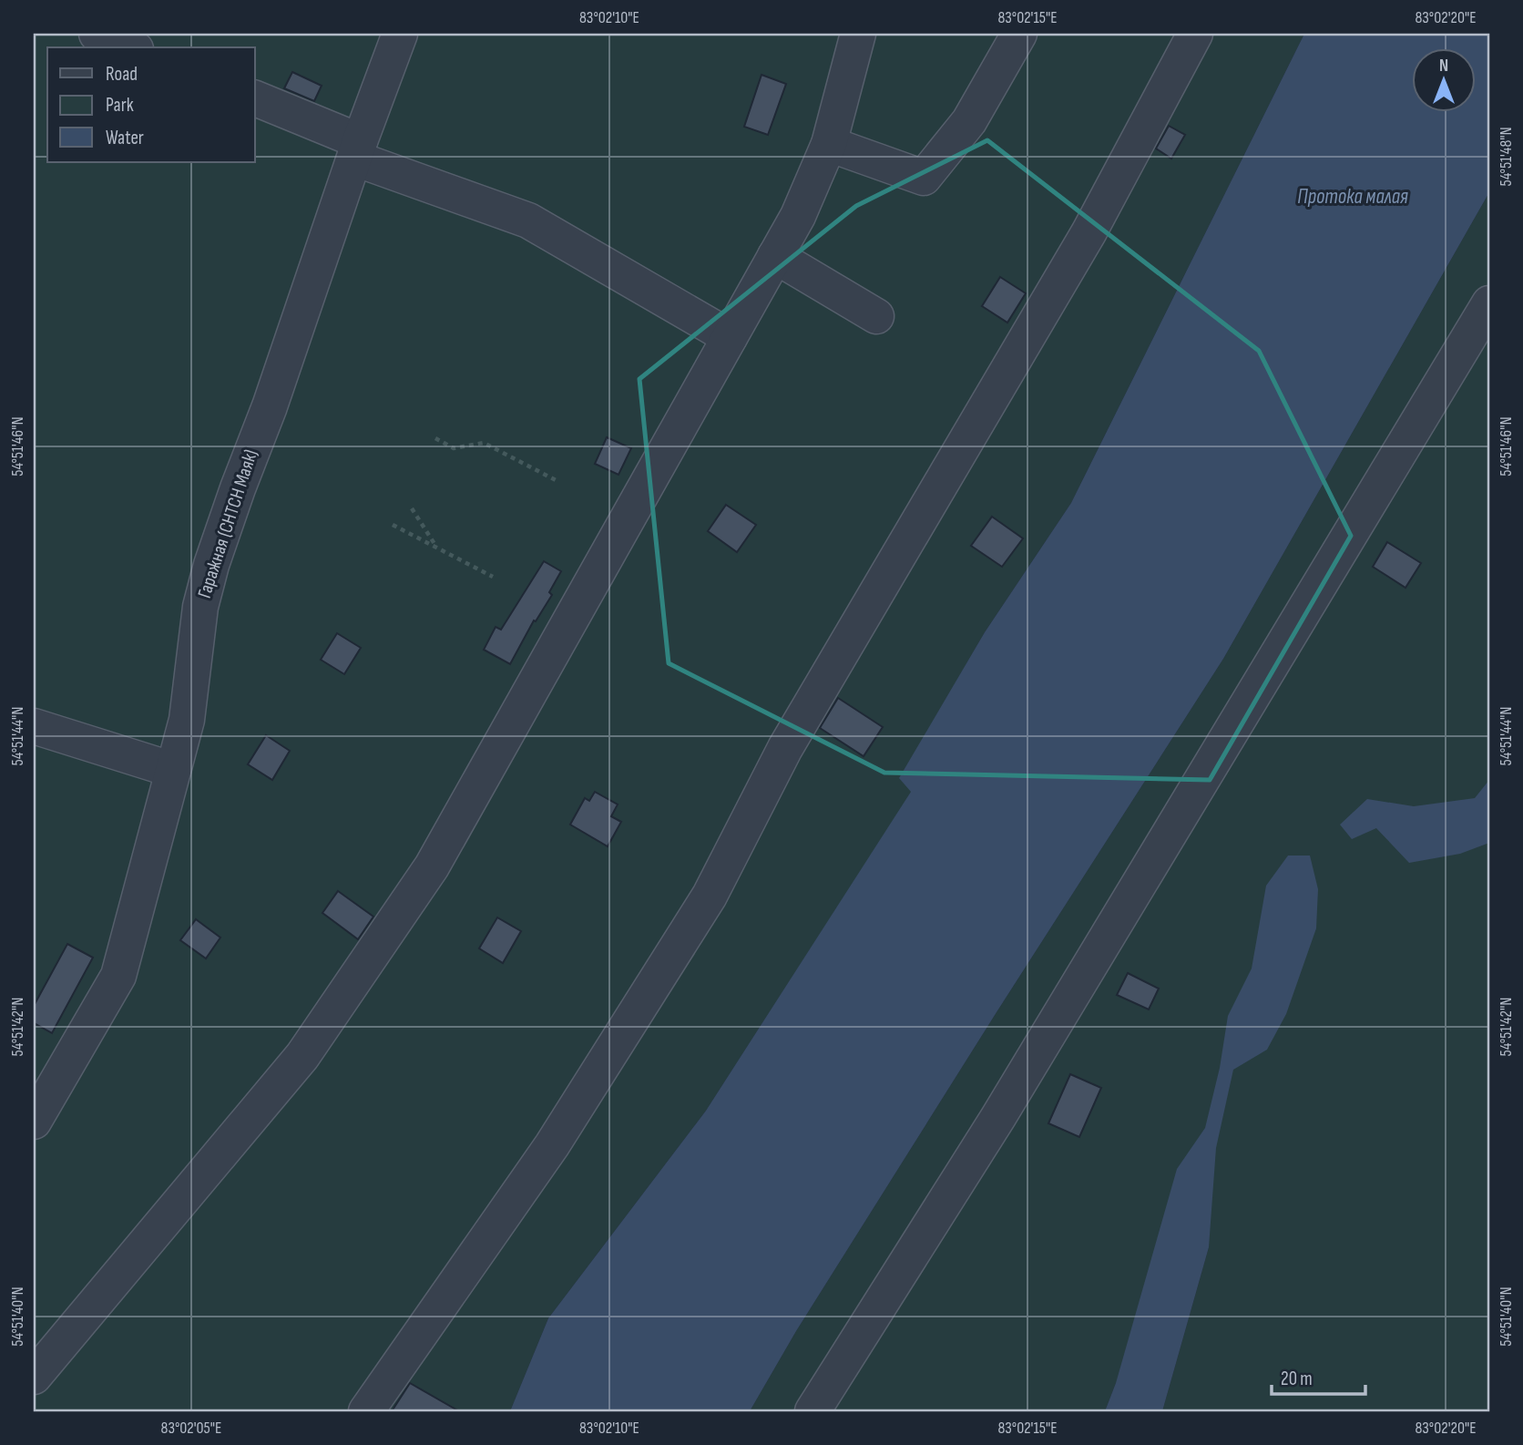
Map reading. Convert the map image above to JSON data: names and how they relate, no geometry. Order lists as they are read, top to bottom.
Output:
{
  "streets": {
    "street": ["Гаражная (СНТСН Маяк)"]
  },
  "water": ["Протока малая"],
  "legend": ["Road", "Park", "Water"],
  "scale_bar": "20 m",
  "north": "top",
  "coordinates": [
    "83°02'10\"E",
    "83°02'15\"E",
    "83°02'20\"E",
    "54°51'48\"N",
    "54°51'46\"N",
    "54°51'44\"N",
    "54°51'42\"N",
    "54°51'40\"N",
    "83°02'05\"E"
  ]
}
